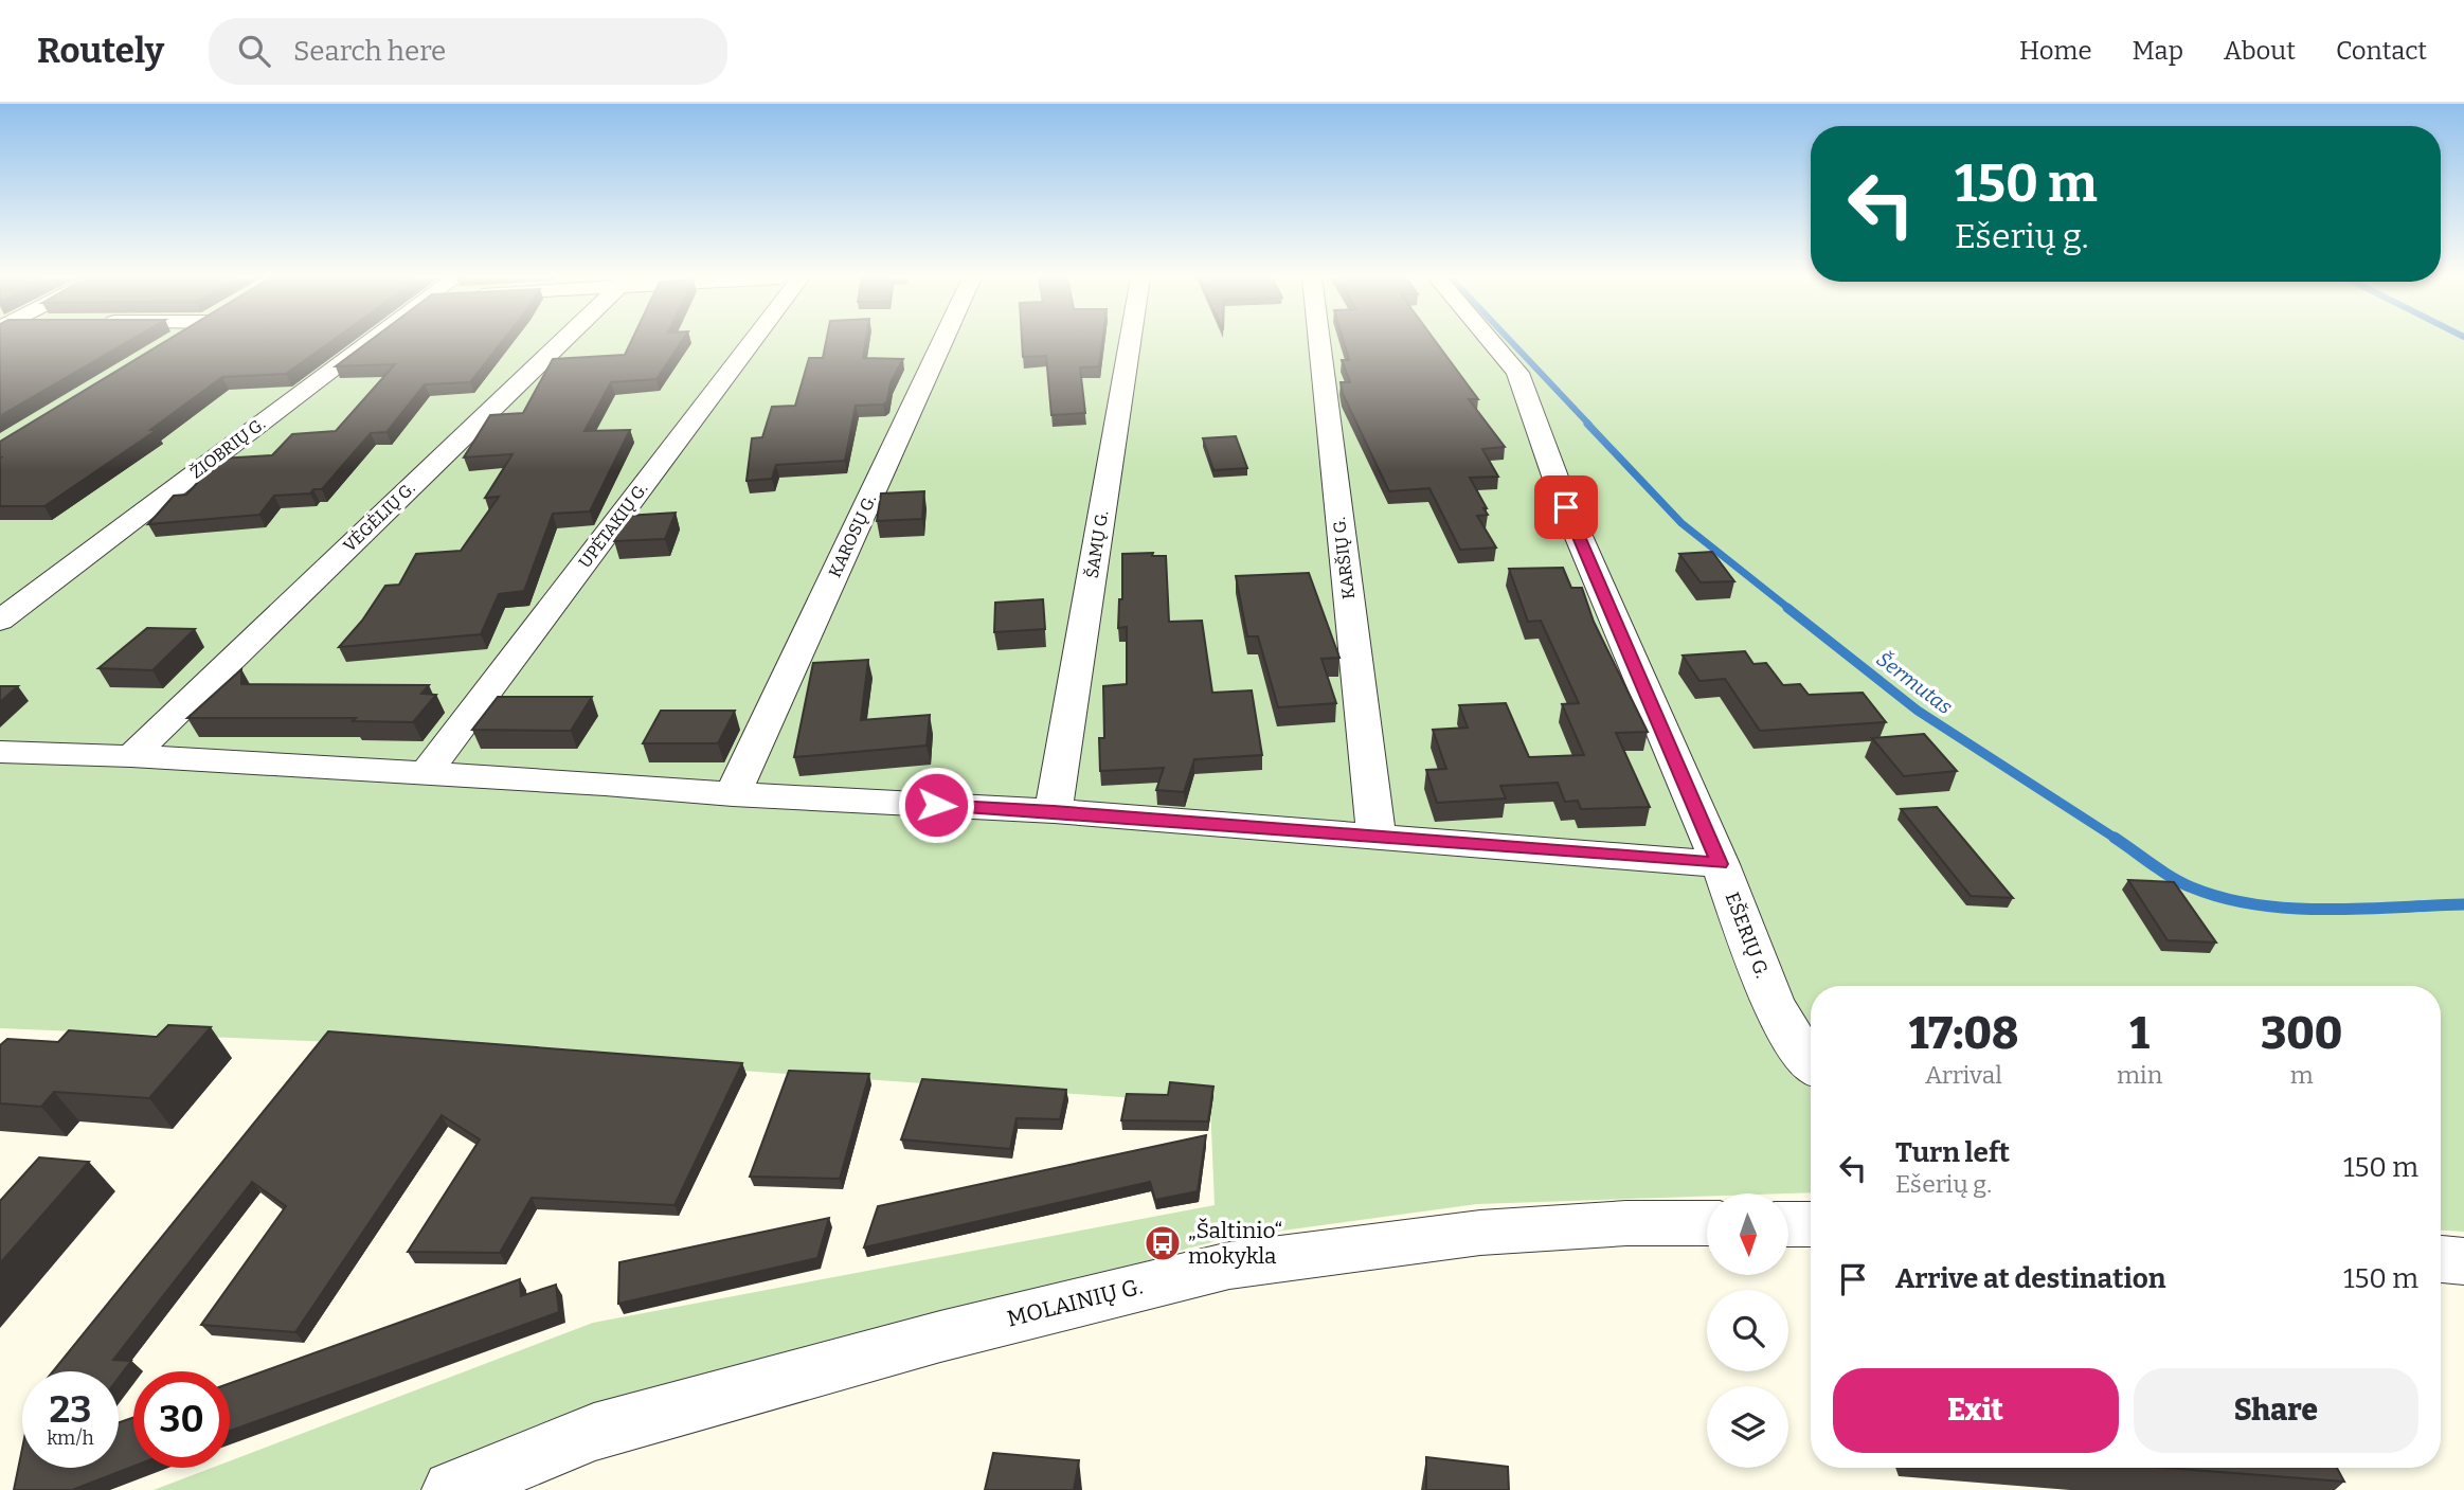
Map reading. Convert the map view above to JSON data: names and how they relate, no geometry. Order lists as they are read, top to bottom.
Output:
{
  "streets": {
    "street": [
      "ŽIOBRIŲ G.",
      "VĖGĖLIŲ G.",
      "UPĖTAKIŲ G.",
      "KAROSŲ G.",
      "ŠAMŲ G.",
      "KARŠIŲ G.",
      "EŠERIŲ G.",
      "MOLAINIŲ G."
    ]
  },
  "water": ["Šermutas"],
  "places": {
    "bus stop": ["„Šaltinio“ mokykla"]
  },
  "north": "bottom",
  "page": {
    "header": "Routely",
    "search": "Search here",
    "nav": [
      "Home",
      "Map",
      "About",
      "Contact"
    ],
    "turn": ["150 m", "Ešerių g."],
    "eta": [
      "17:08",
      "Arrival",
      "1",
      "min",
      "300",
      "m"
    ],
    "list": [
      {
        "name": "Turn left",
        "note": "Ešerių g.",
        "value": "150 m"
      },
      {
        "name": "Arrive at destination",
        "value": "150 m"
      }
    ],
    "buttons": ["Exit", "Share"],
    "speed": "23 km/h",
    "limit": "30"
  }
}
